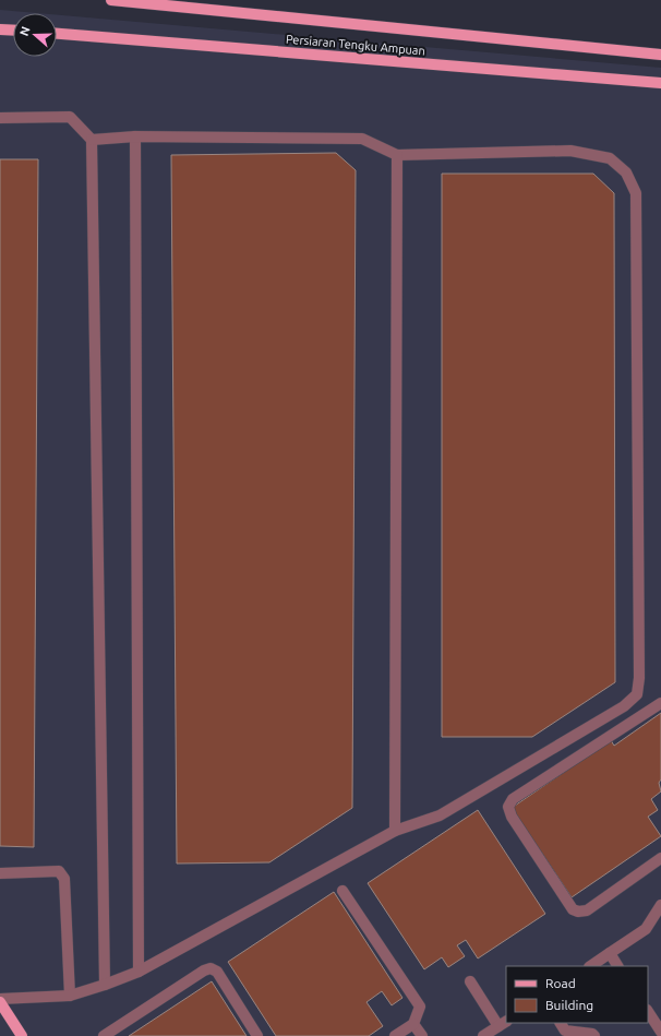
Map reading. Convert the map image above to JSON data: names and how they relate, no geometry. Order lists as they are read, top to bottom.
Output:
{
  "streets": {
    "main road": ["Persiaran Tengku Ampuan"]
  },
  "legend": ["Road", "Building"],
  "north": "left"
}
